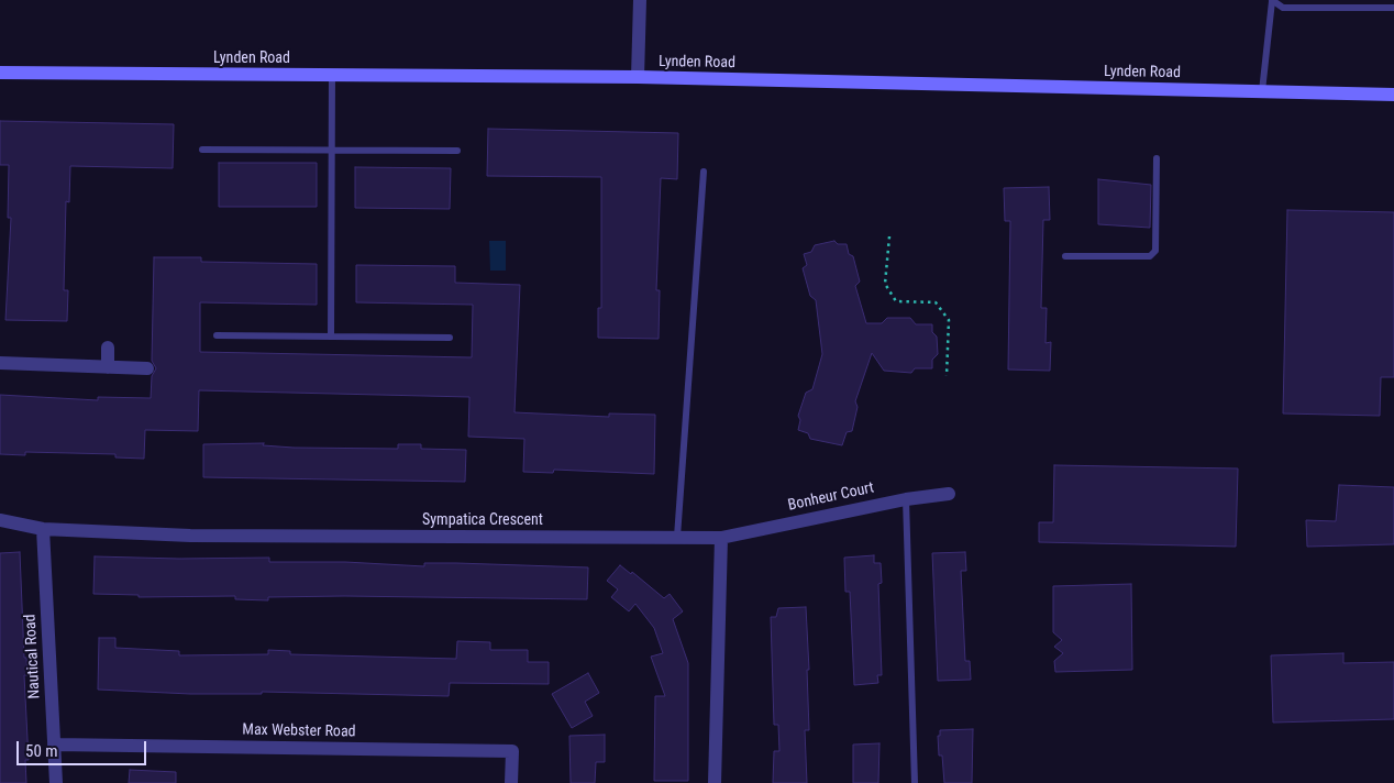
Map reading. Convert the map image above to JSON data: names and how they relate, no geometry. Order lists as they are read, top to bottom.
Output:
{
  "streets": {
    "main road": ["Lynden Road"],
    "street": [
      "Bonheur Court",
      "Sympatica Crescent",
      "Nautical Road",
      "Max Webster Road"
    ]
  },
  "crossings": [
    ["Bonheur Court", "Sympatica Crescent"],
    ["Sympatica Crescent", "Nautical Road"],
    ["Nautical Road", "Max Webster Road"]
  ],
  "scale_bar": "50 m"
}
